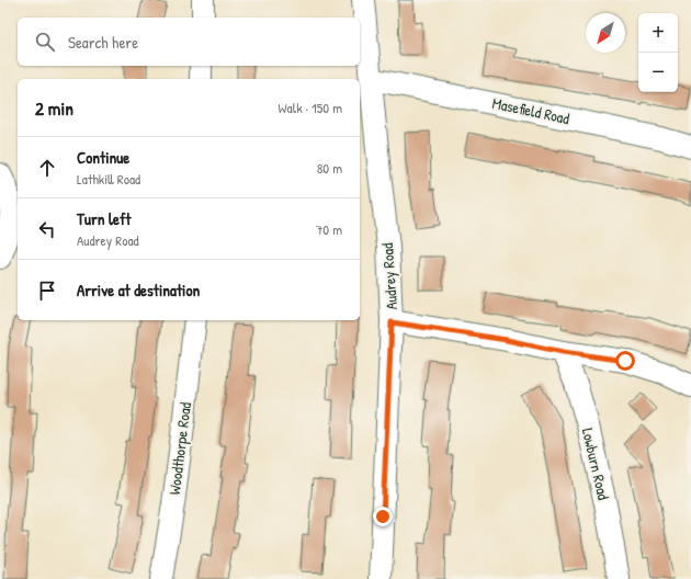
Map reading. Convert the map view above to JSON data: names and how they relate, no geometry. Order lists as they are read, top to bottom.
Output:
{
  "streets": {
    "street": [
      "Masefield Road",
      "Audrey Road",
      "Woodthorpe Road",
      "Lowburn Road"
    ]
  },
  "crossings": [
    ["Masefield Road", "Audrey Road"]
  ],
  "north": "bottom left",
  "page": {
    "map_buttons": ["+", "−"],
    "search": "Search here",
    "heading": ["2 min", "Walk · 150 m"],
    "list": [
      ["Continue", "Lathkill Road", "80 m"],
      ["Turn left", "Audrey Road", "70 m"],
      "Arrive at destination"
    ]
  }
}
